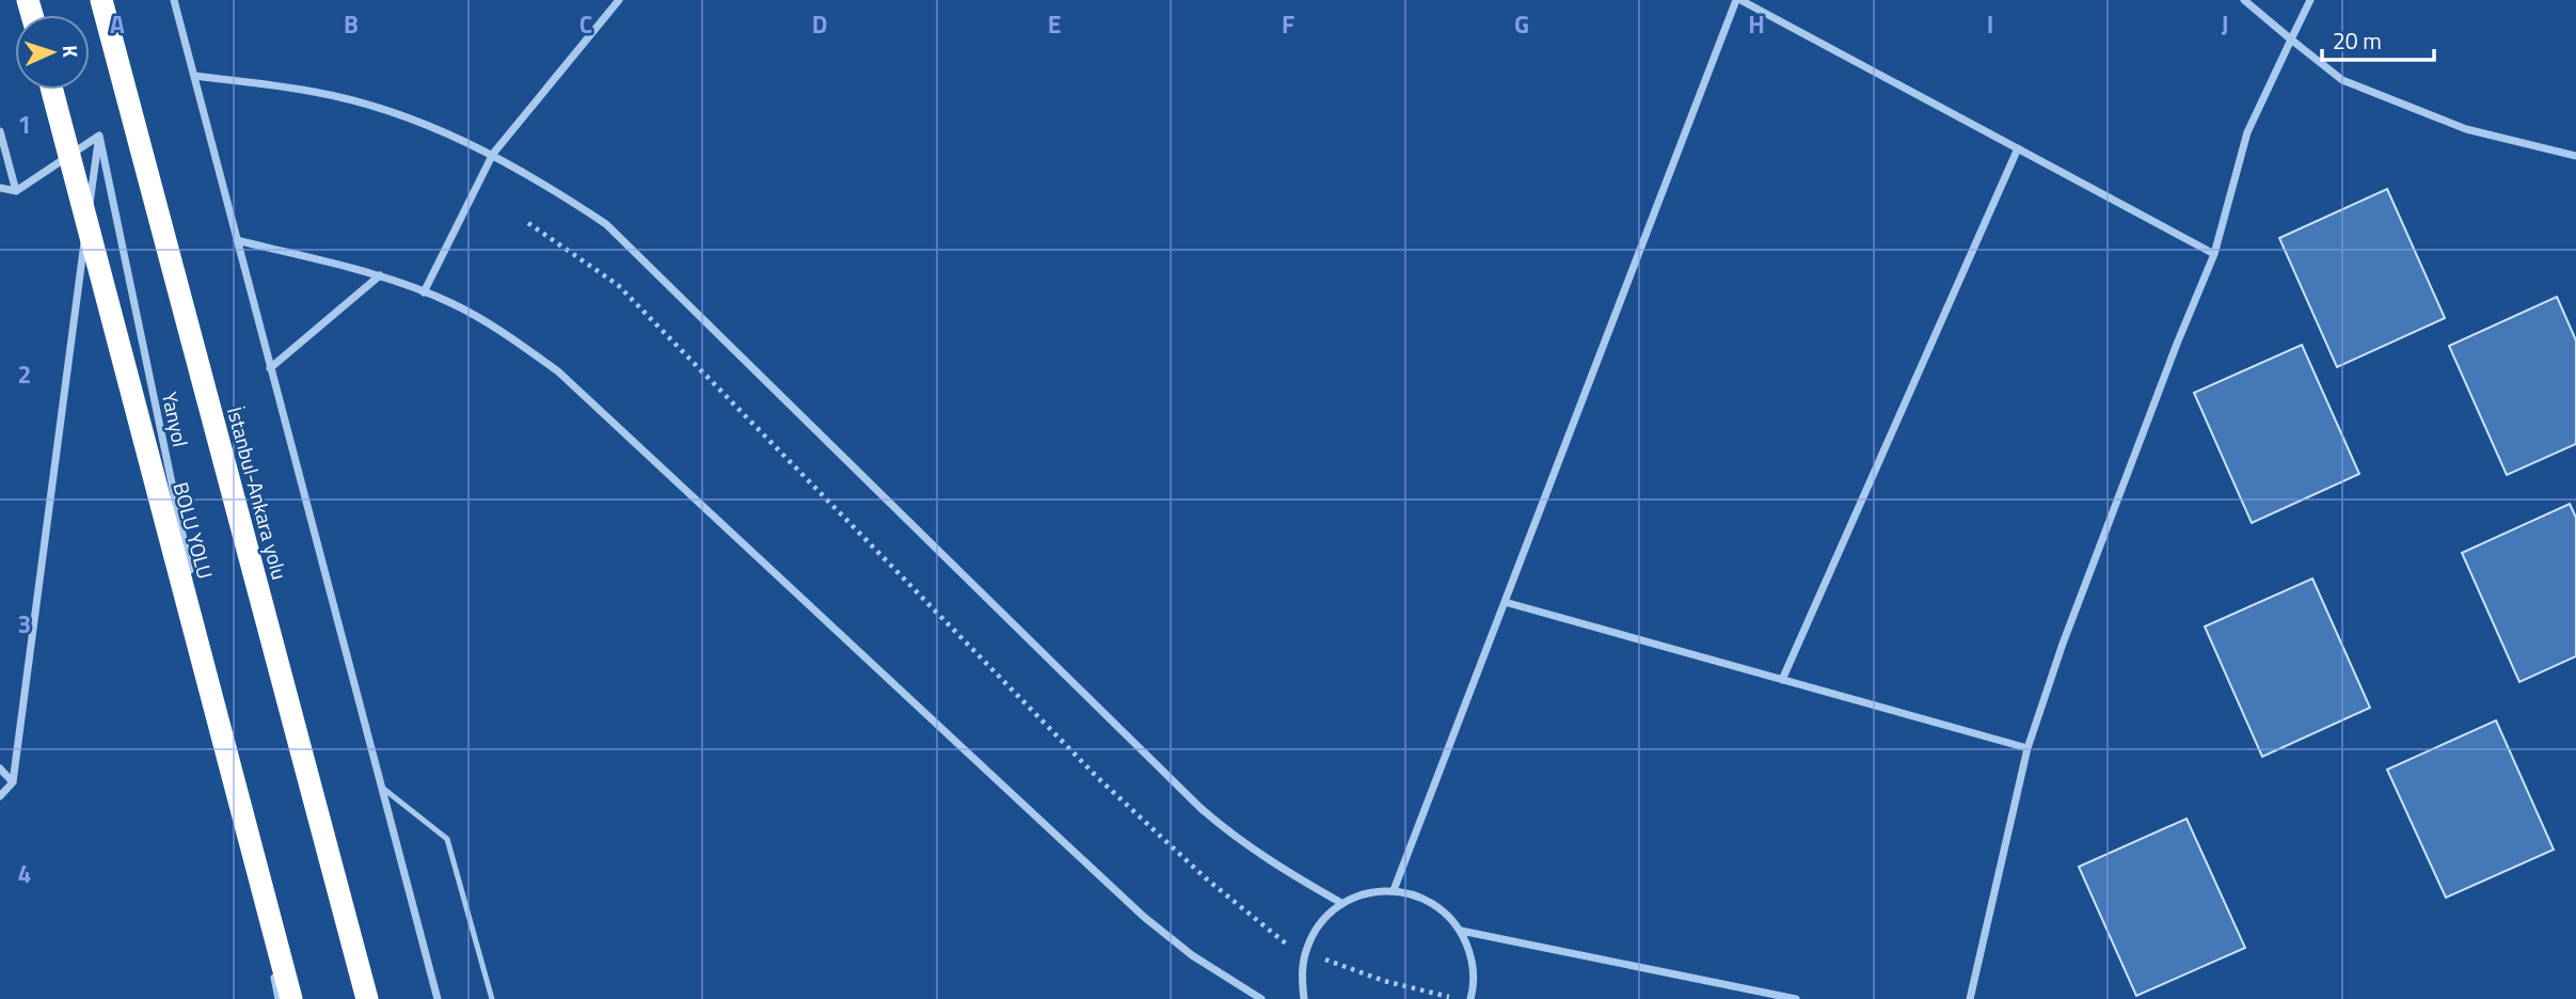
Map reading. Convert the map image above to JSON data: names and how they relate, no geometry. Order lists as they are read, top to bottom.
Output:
{
  "streets": {
    "highway": ["İstanbul-Ankara yolu", "BOLU YOLU"],
    "street": ["Yanyol"]
  },
  "scale_bar": "20 m",
  "north": "right",
  "grid": {
    "columns": [
      "A",
      "B",
      "C",
      "D",
      "E",
      "F",
      "G",
      "H",
      "I",
      "J"
    ],
    "rows": [
      "1",
      "2",
      "3",
      "4"
    ]
  }
}
